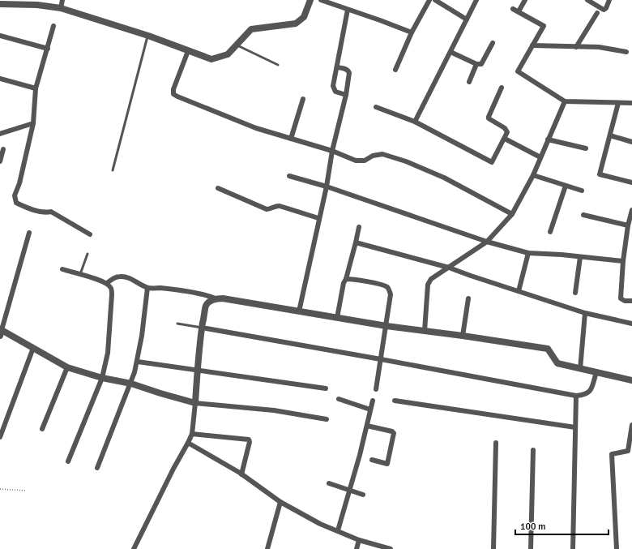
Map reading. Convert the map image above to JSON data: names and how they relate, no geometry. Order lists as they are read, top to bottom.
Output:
{
  "scale_bar": "100 m"
}
